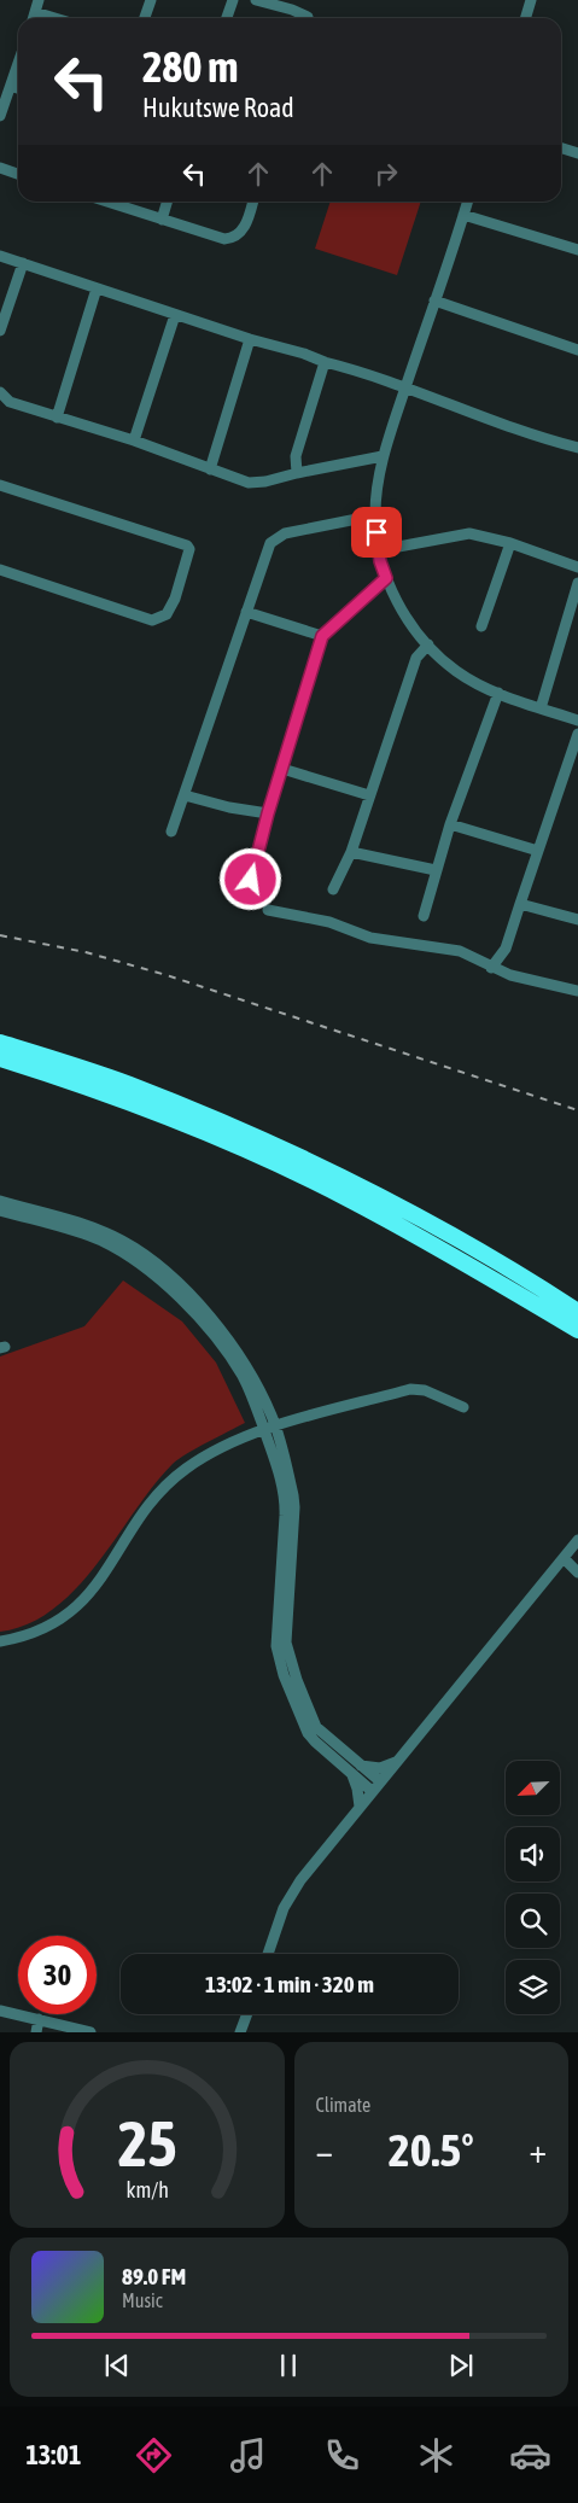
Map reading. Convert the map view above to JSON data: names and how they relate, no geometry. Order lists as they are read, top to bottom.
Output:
{
  "north": "bottom left",
  "page": {
    "turn": ["280 m", "Hukutswe Road"],
    "limit": "30",
    "trip": "13:02 · 1 min · 320 m",
    "tile": "Climate",
    "heat": ["−", "20.5°", "+"],
    "song": ["89.0 FM", "Music"],
    "tabs": "13:01",
    "gauge": ["25", "km/h"]
  }
}
